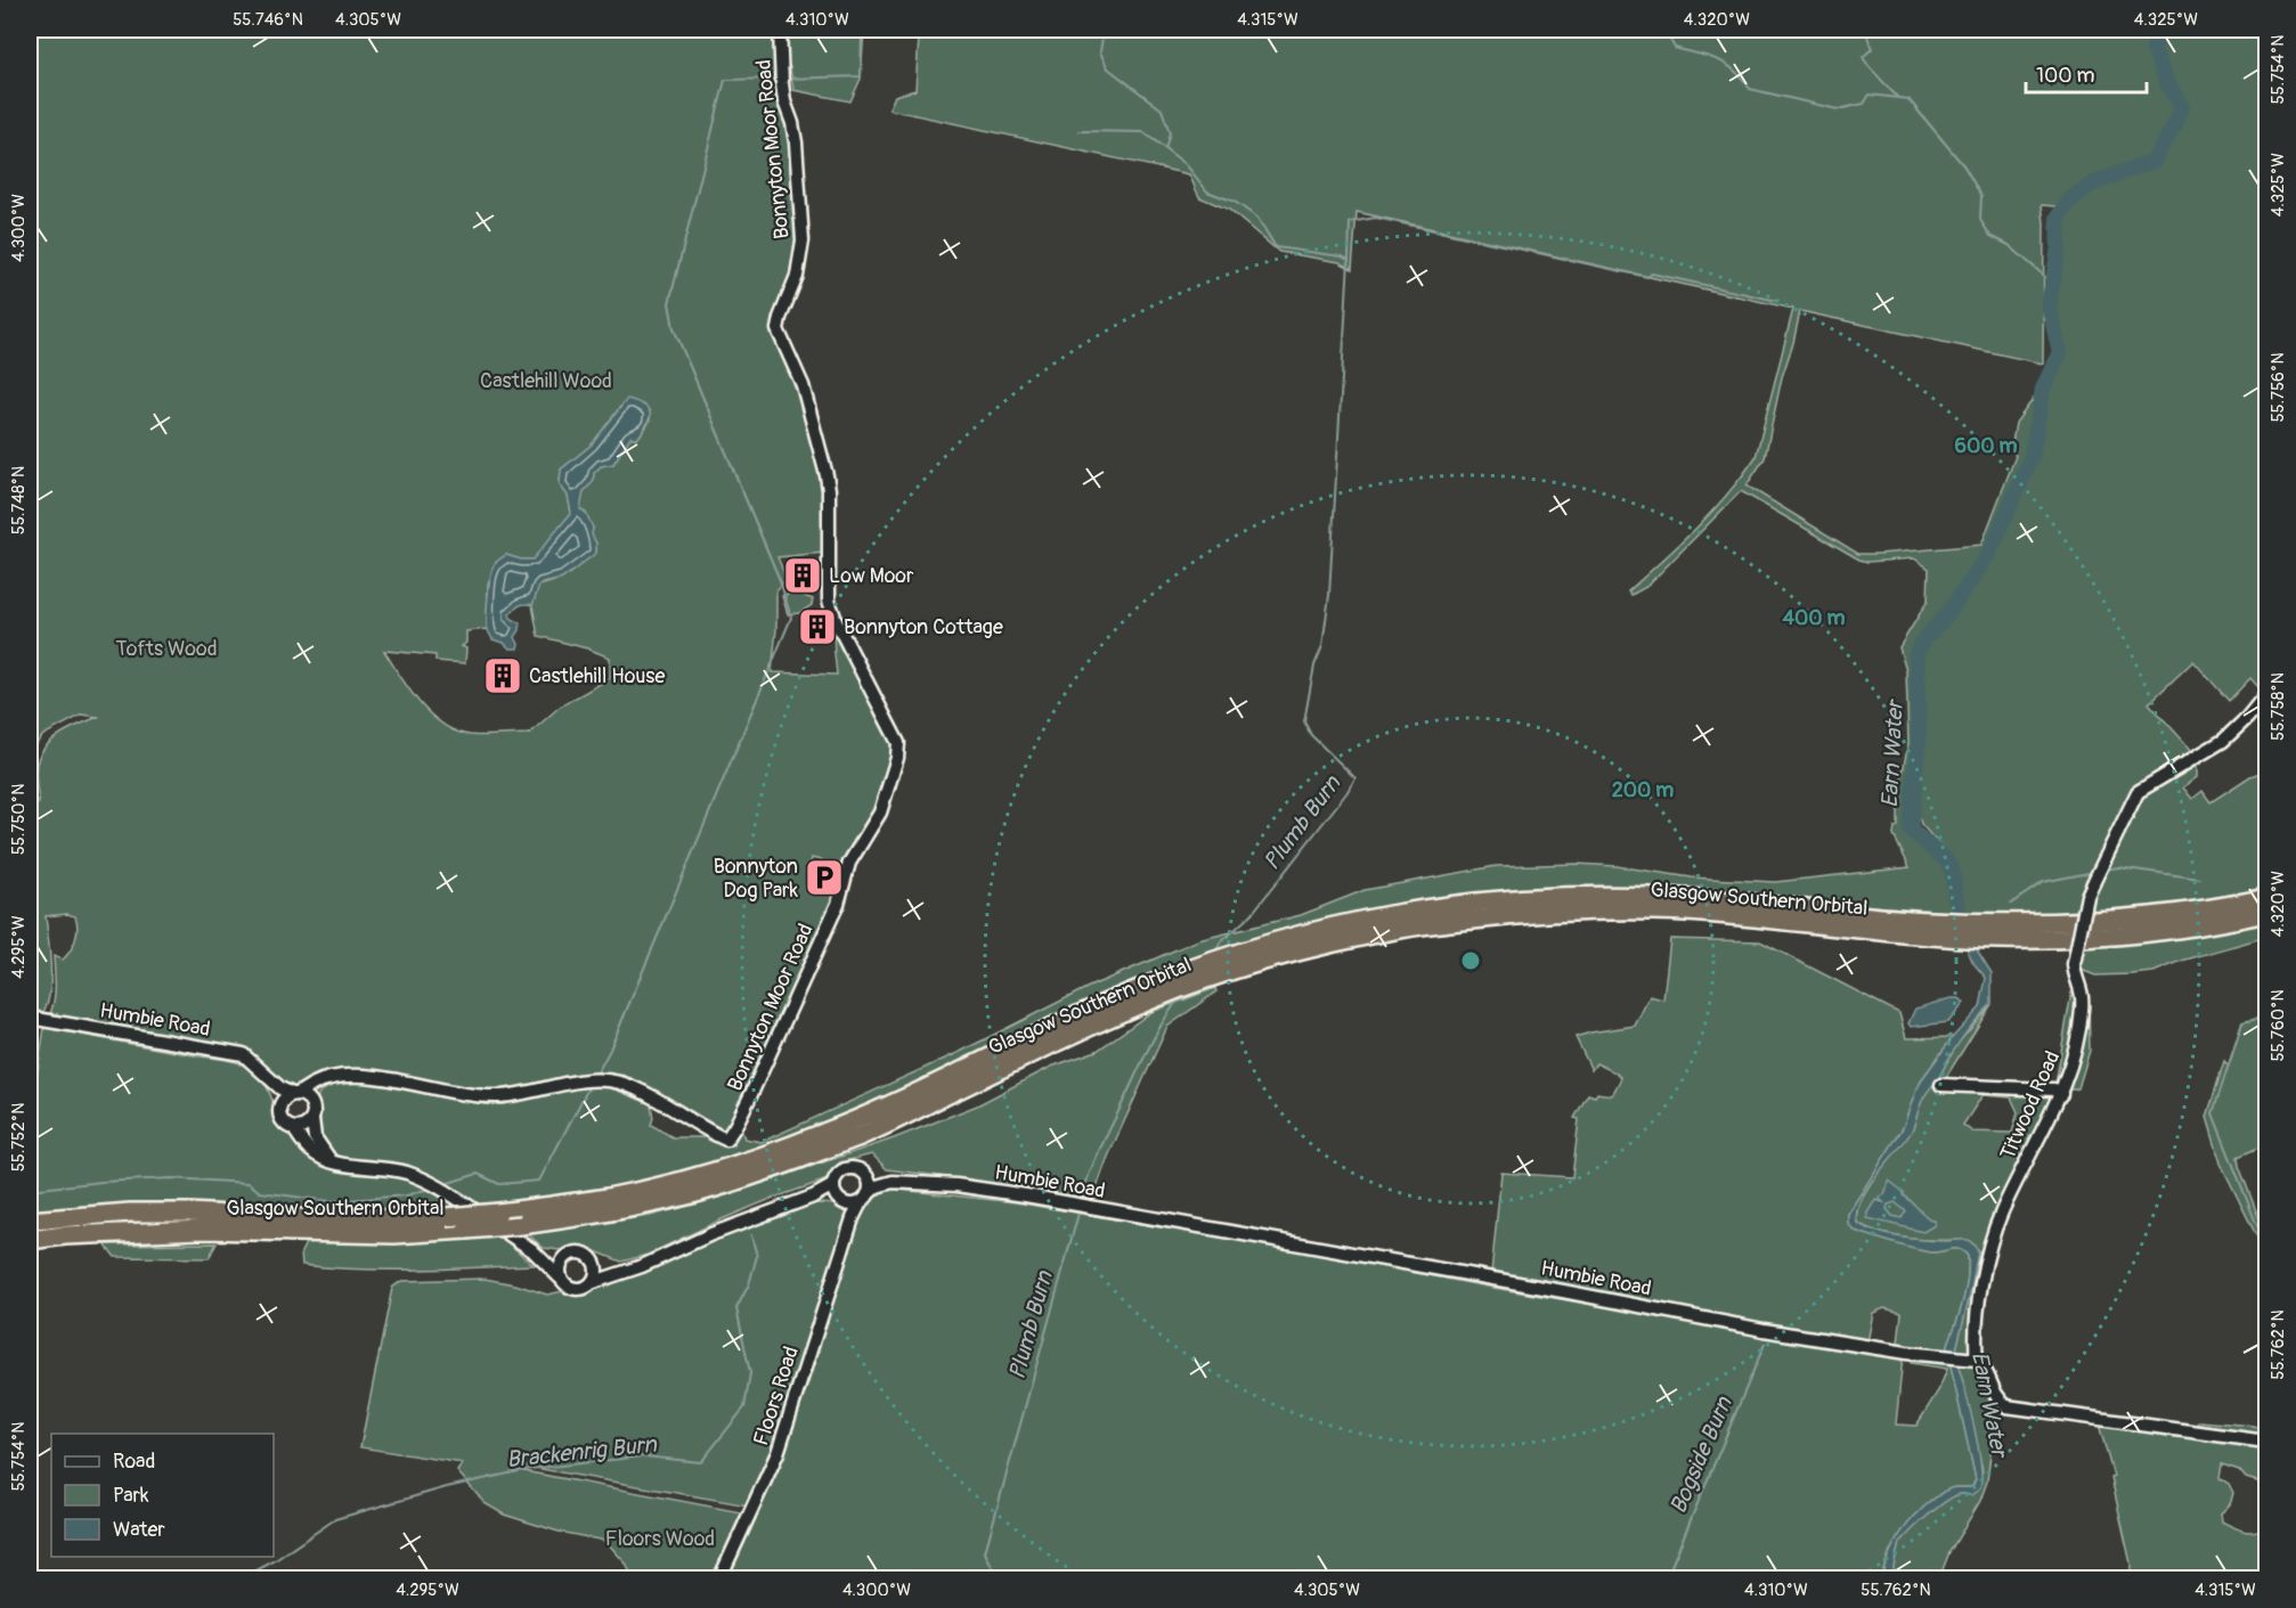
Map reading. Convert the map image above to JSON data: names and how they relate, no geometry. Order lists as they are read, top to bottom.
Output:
{
  "streets": {
    "highway": ["Glasgow Southern Orbital"],
    "street": [
      "Bonnyton Moor Road",
      "Humbie Road",
      "Titwood Road",
      "Floors Road"
    ]
  },
  "crossings": [
    ["Humbie Road", "Titwood Road"],
    ["Humbie Road", "Floors Road"]
  ],
  "water": [
    "Earn Water",
    "Plumb Burn",
    "Brackenrig Burn",
    "Bogside Burn"
  ],
  "parks": ["Castlehill Wood", "Tofts Wood", "Floors Wood"],
  "places": {
    "building": ["Low Moor", "Bonnyton Cottage", "Castlehill House"],
    "parking": ["Bonnyton Dog Park"]
  },
  "legend": ["Road", "Park", "Water"],
  "scale_bar": "100 m",
  "coordinates": [
    "55.746°N",
    "4.305°W",
    "4.310°W",
    "4.315°W",
    "4.320°W",
    "4.325°W",
    "55.754°N",
    "4.300°W",
    "55.756°N",
    "55.748°N",
    "55.758°N",
    "55.750°N",
    "4.295°W",
    "55.760°N",
    "55.752°N",
    "55.762°N"
  ],
  "rings": ["600 m", "400 m", "200 m"]
}
